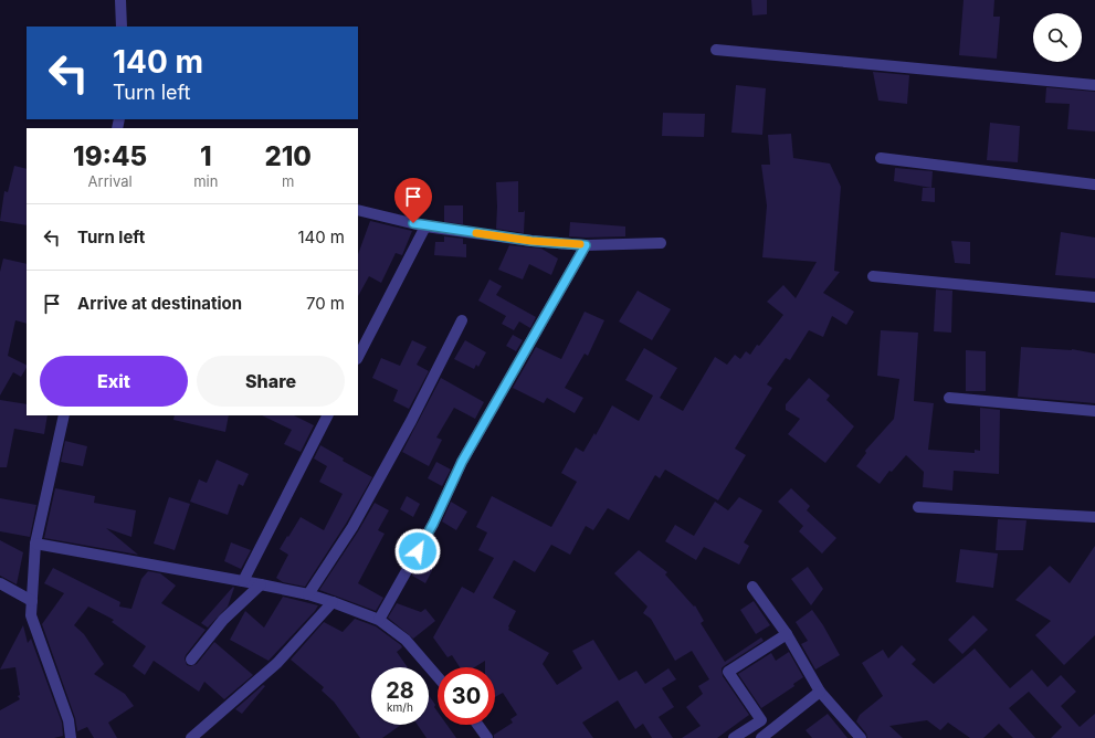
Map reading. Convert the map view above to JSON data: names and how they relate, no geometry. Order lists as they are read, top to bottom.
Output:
{
  "page": {
    "turn": ["140 m", "Turn left"],
    "eta": [
      "19:45",
      "Arrival",
      "1",
      "min",
      "210",
      "m"
    ],
    "list": [
      {
        "name": "Turn left",
        "value": "140 m"
      },
      {
        "name": "Arrive at destination",
        "value": "70 m"
      }
    ],
    "buttons": ["Exit", "Share"],
    "speed": "28 km/h",
    "limit": "30"
  }
}
